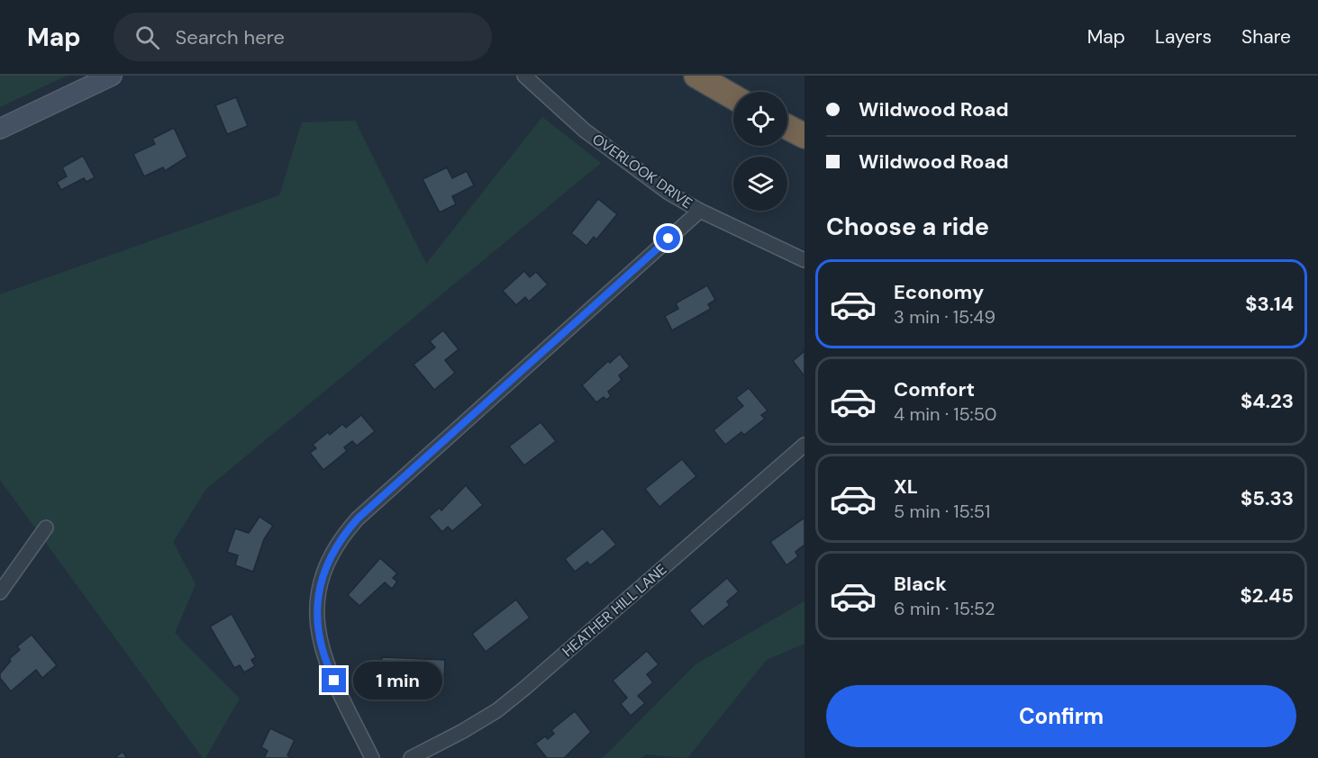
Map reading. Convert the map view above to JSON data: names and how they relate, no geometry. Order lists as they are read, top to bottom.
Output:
{
  "streets": {
    "street": ["OVERLOOK DRIVE", "HEATHER HILL LANE"]
  },
  "page": {
    "header": "Map",
    "search": "Search here",
    "nav": ["Map", "Layers", "Share"],
    "banner": ["Wildwood Road", "Wildwood Road"],
    "heading": "Choose a ride",
    "list": [
      {
        "name": "Economy",
        "note": "3 min · 15:49",
        "value": "$3.14"
      },
      {
        "name": "Comfort",
        "note": "4 min · 15:50",
        "value": "$4.23"
      },
      {
        "name": "XL",
        "note": "5 min · 15:51",
        "value": "$5.33"
      },
      {
        "name": "Black",
        "note": "6 min · 15:52",
        "value": "$2.45"
      }
    ],
    "bubble": "1 min",
    "buttons": "Confirm"
  }
}
